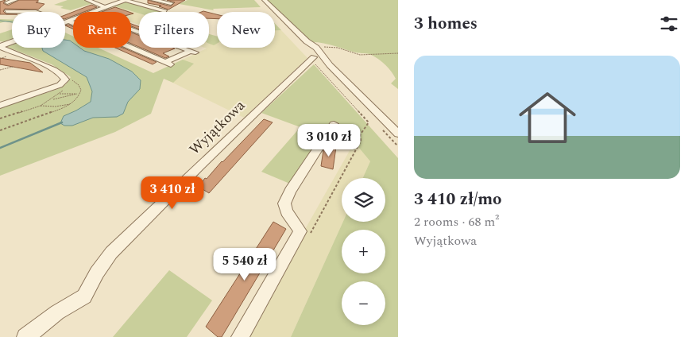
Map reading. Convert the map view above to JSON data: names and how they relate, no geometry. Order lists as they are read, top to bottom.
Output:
{
  "streets": {
    "street": ["Wyjątkowa"]
  },
  "page": {
    "heading": "3 homes",
    "chip": [
      "Buy",
      "Rent",
      "Filters",
      "New"
    ],
    "list": [
      {
        "name": "3 410 zł/mo",
        "note": "2 rooms · 68 m² · Wyjątkowa"
      }
    ],
    "price": ["3 010 zł", "3 410 zł", "5 540 zł"],
    "map_buttons": ["+", "−"]
  }
}
